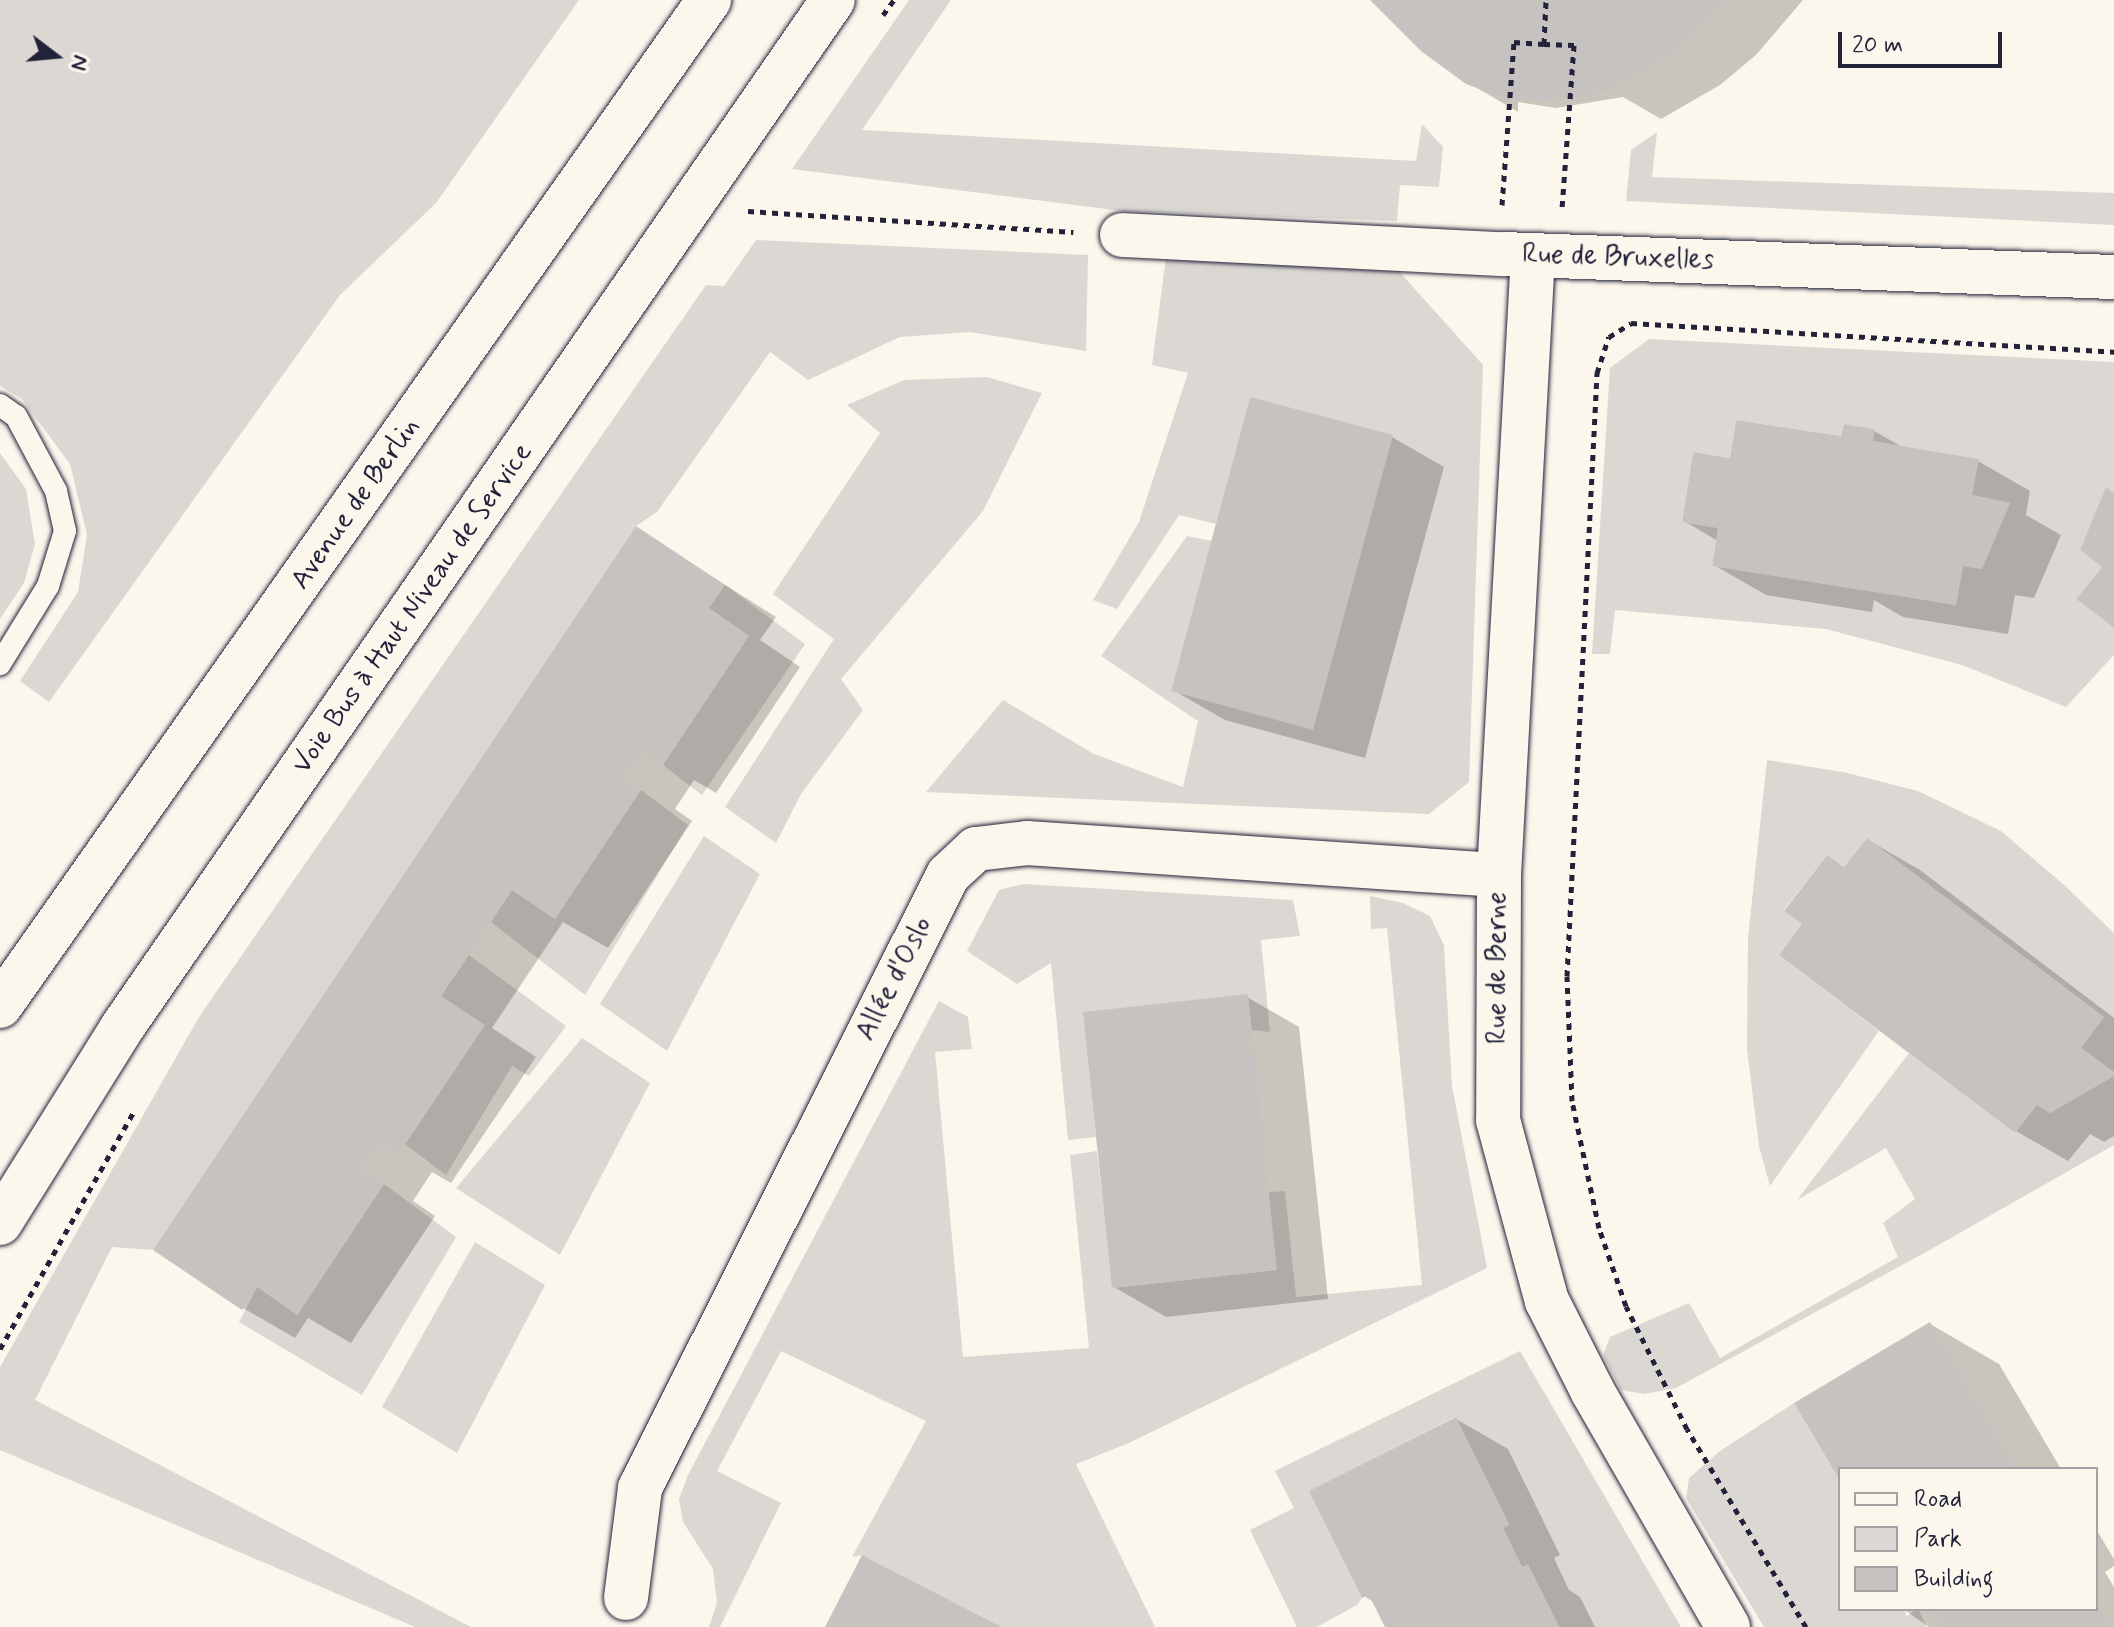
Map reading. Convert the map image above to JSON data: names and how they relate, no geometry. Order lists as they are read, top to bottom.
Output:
{
  "streets": {
    "street": [
      "Rue de Bruxelles",
      "Avenue de Berlin",
      "Voie Bus à Haut Niveau de Service",
      "Rue de Berne",
      "Allée d'Oslo"
    ]
  },
  "crossings": [
    ["Rue de Bruxelles", "Rue de Berne"],
    ["Rue de Berne", "Allée d'Oslo"]
  ],
  "legend": ["Road", "Park", "Building"],
  "scale_bar": "20 m",
  "north": "right"
}
